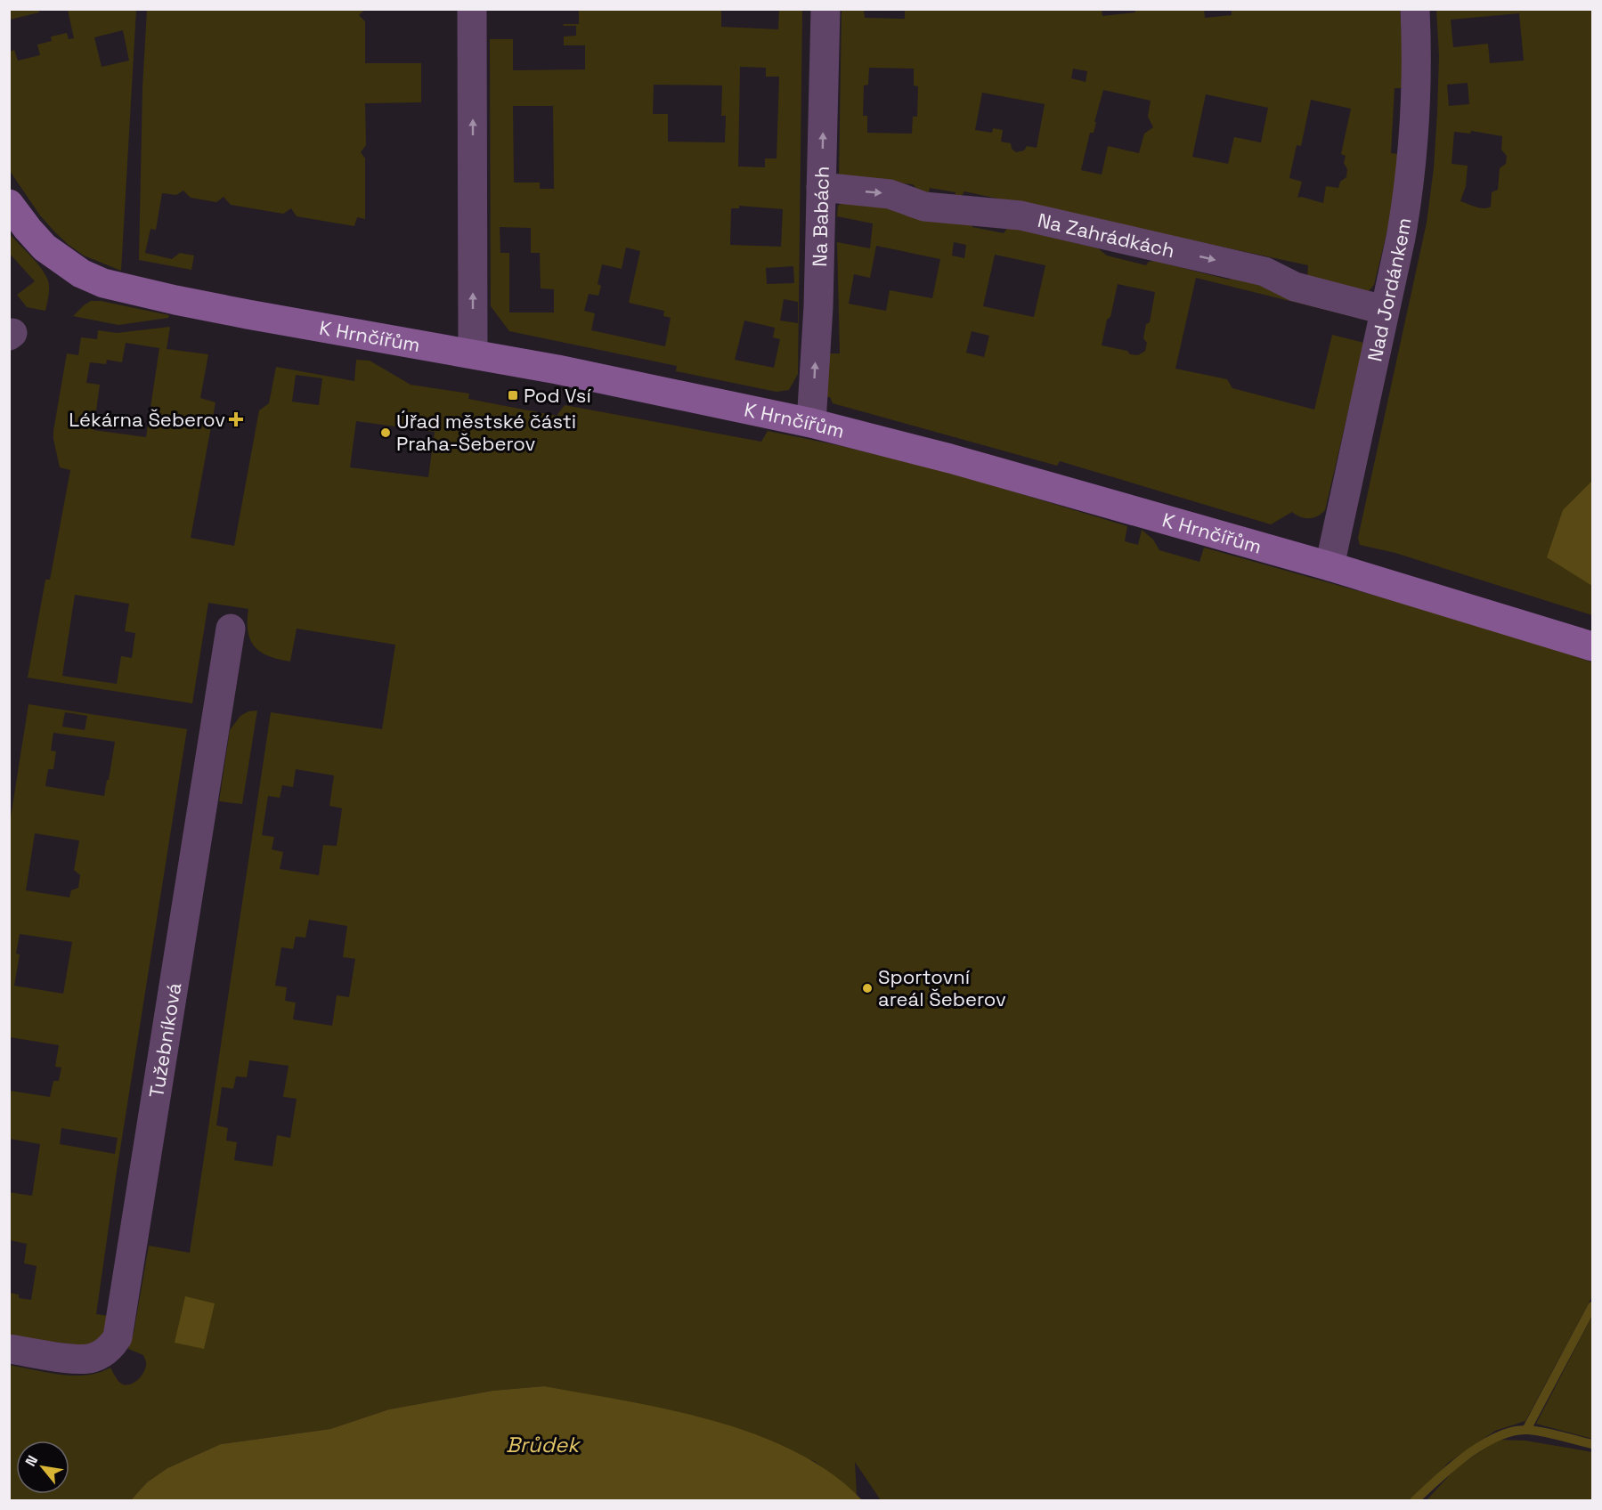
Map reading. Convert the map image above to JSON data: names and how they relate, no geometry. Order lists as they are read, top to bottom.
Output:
{
  "streets": {
    "street": [
      "Na Babách",
      "Na Zahrádkách",
      "Nad Jordánkem",
      "K Hrnčířům",
      "Tužebníková"
    ]
  },
  "crossings": [
    ["Na Babách", "Na Zahrádkách"],
    ["Na Babách", "K Hrnčířům"],
    ["Na Zahrádkách", "Nad Jordánkem"],
    ["Nad Jordánkem", "K Hrnčířům"]
  ],
  "one_way": ["Na Babách", "Na Zahrádkách"],
  "water": ["Brůdek"],
  "places": {
    "transit": ["Pod Vsí"],
    "health": ["Lékárna Šeberov"],
    "other": ["Úřad městské části Praha-Šeberov", "Sportovní areál Šeberov"]
  },
  "north": "top left"
}
